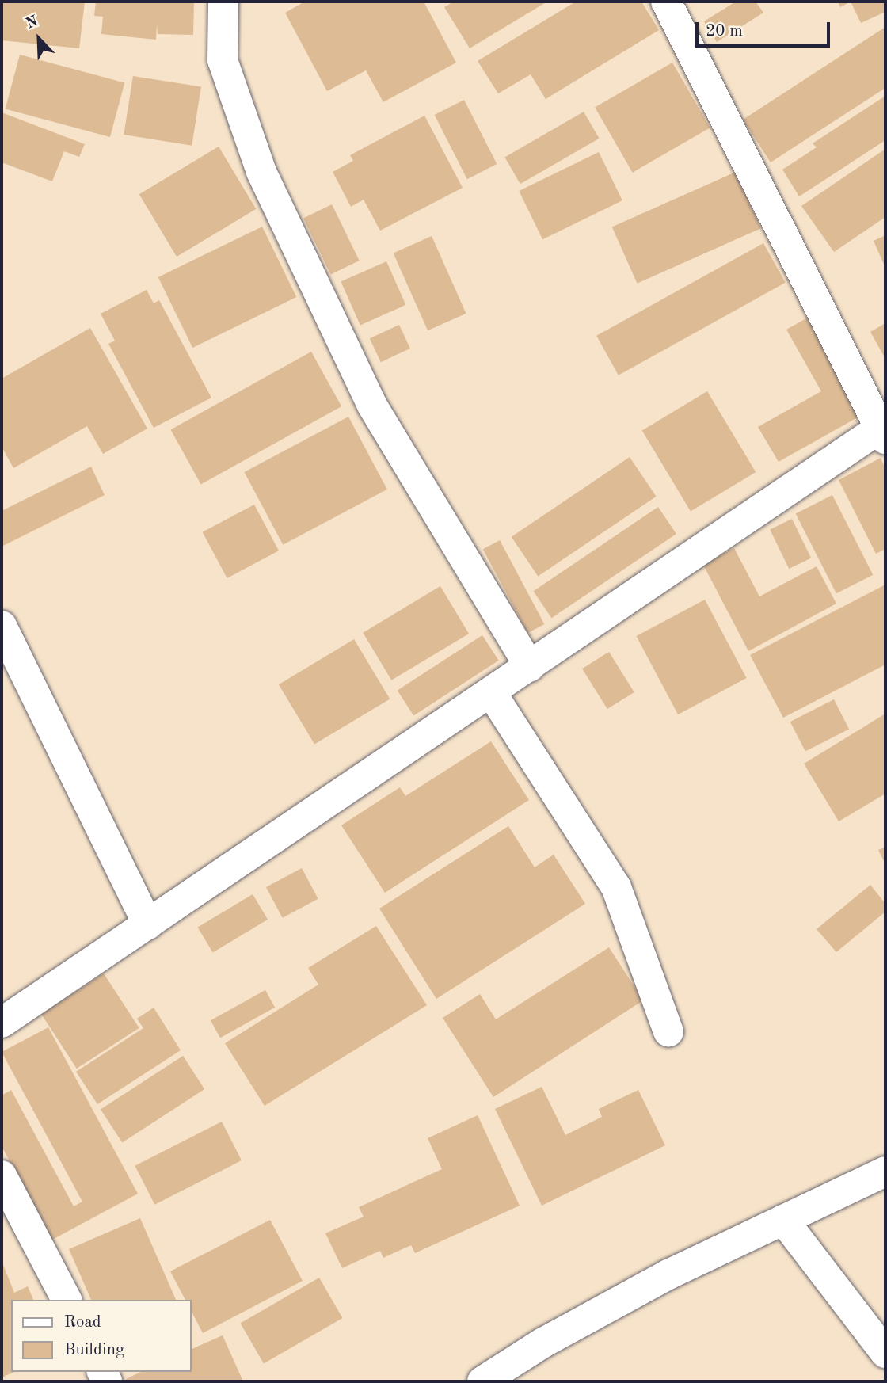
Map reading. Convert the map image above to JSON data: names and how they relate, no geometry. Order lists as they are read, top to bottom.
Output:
{
  "legend": ["Road", "Building"],
  "scale_bar": "20 m",
  "north": "top left"
}
